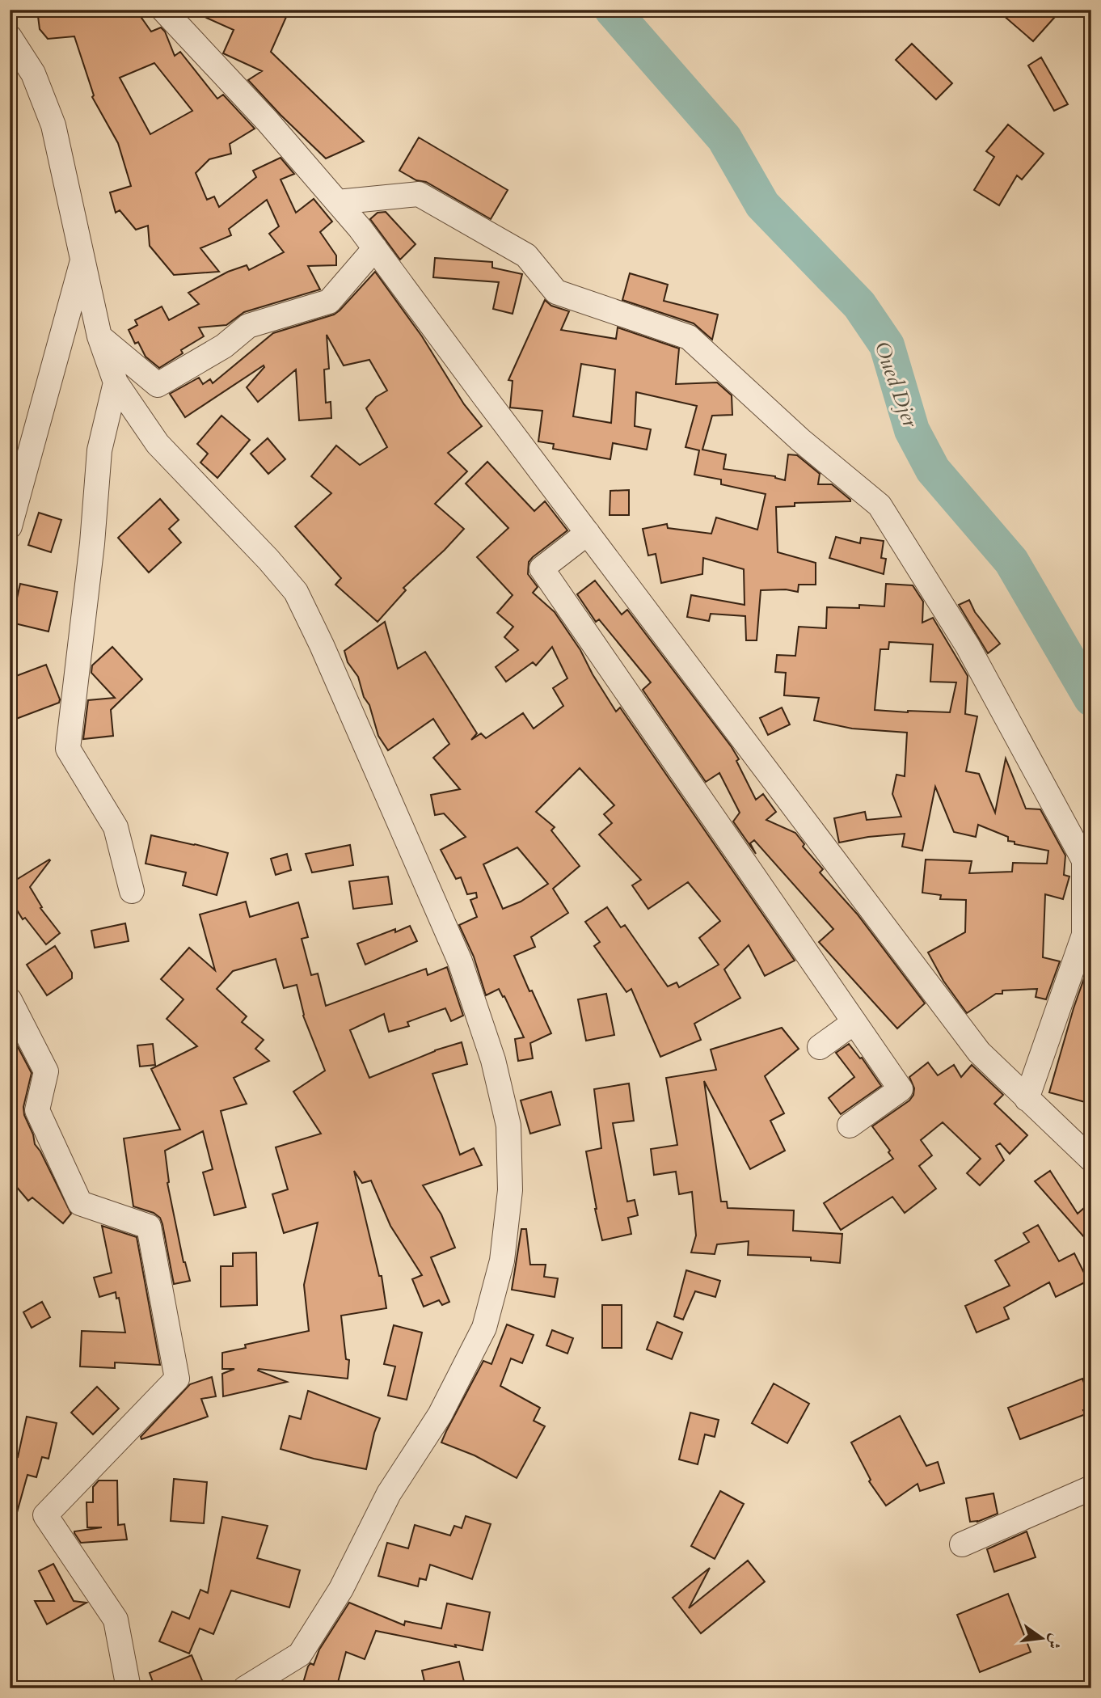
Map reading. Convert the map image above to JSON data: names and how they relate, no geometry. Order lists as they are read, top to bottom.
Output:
{
  "water": ["Oued Djer"],
  "north": "right"
}
